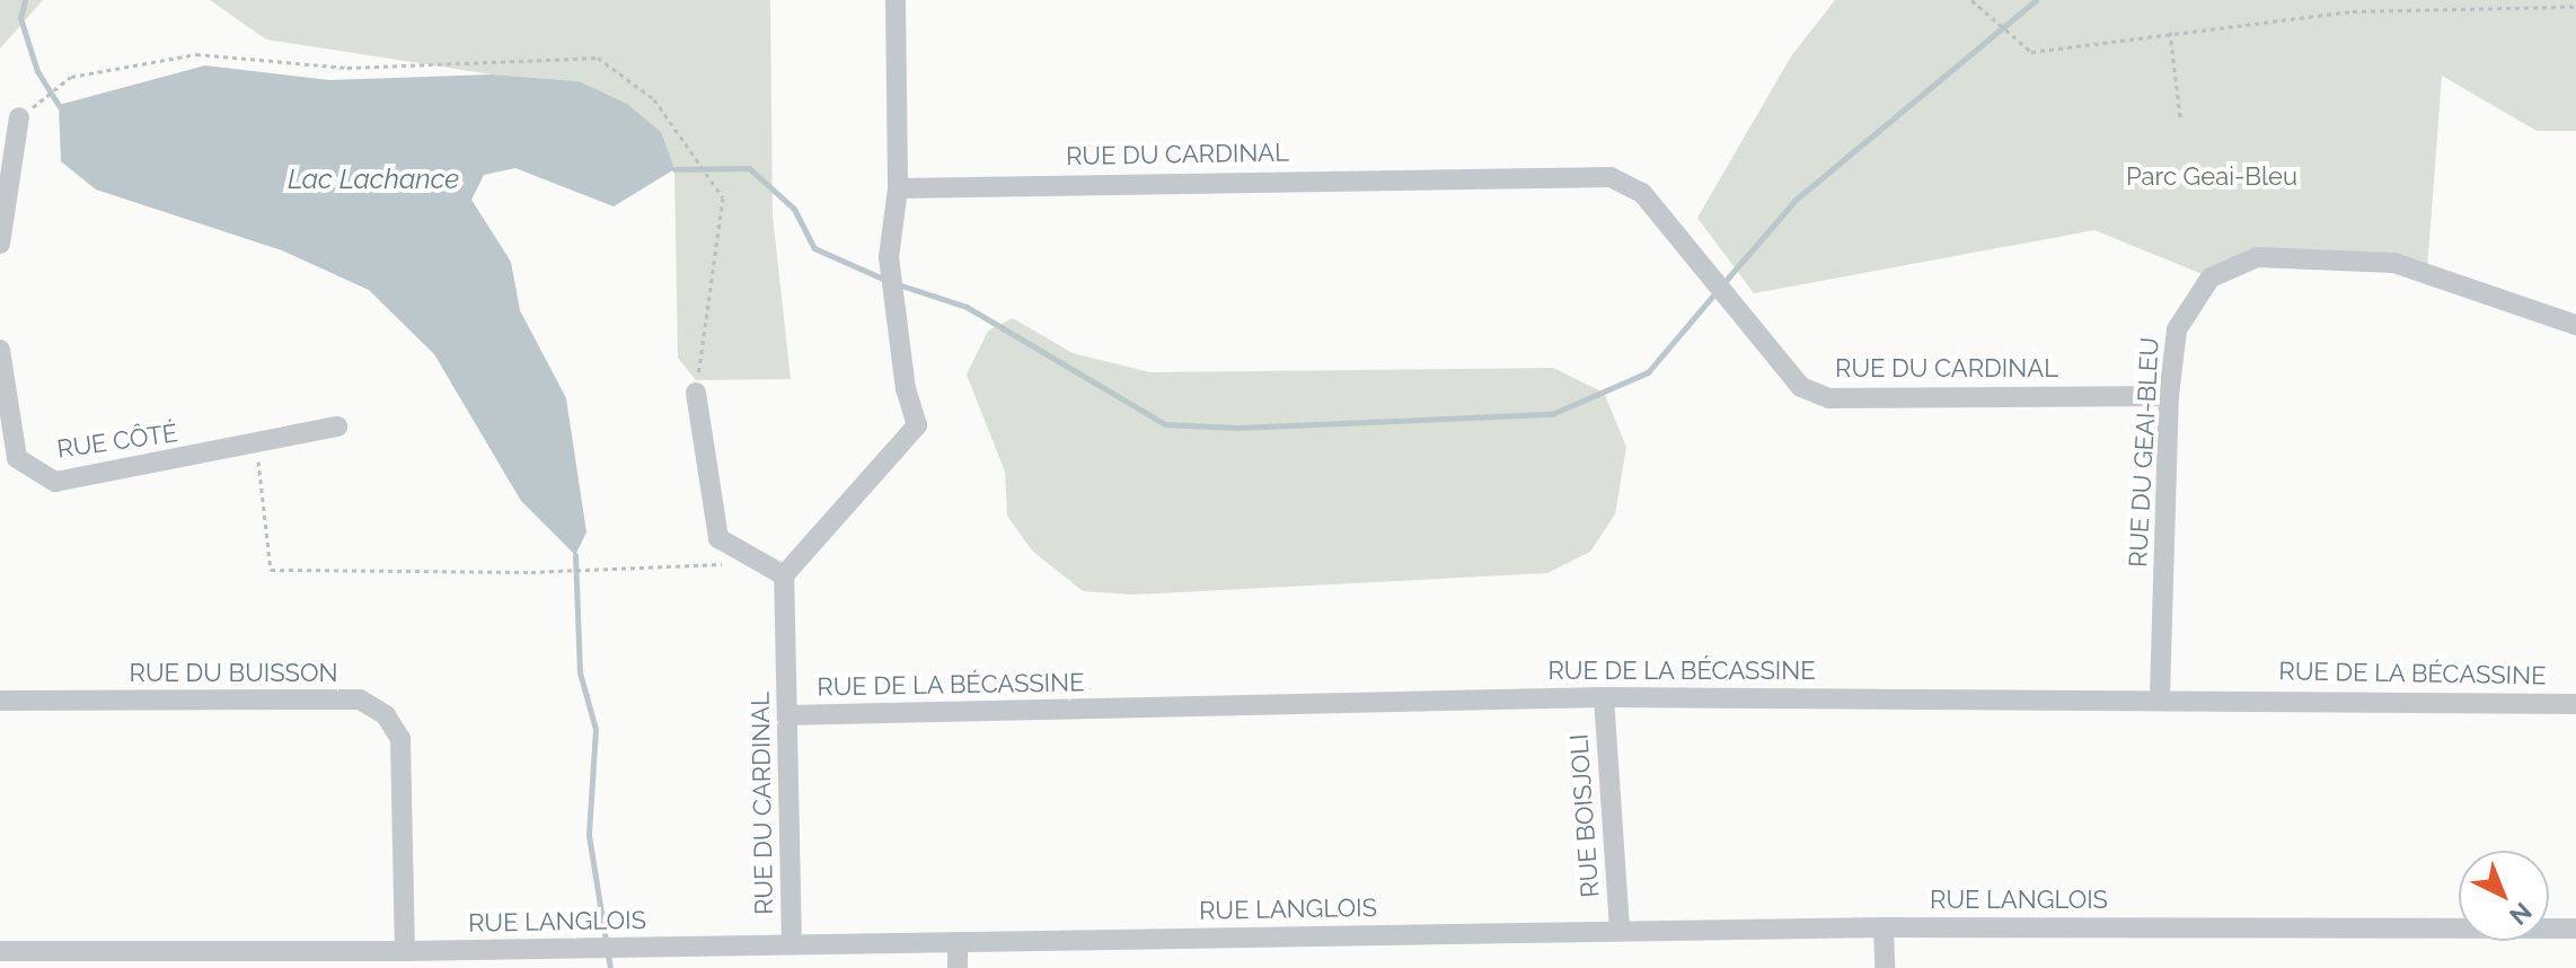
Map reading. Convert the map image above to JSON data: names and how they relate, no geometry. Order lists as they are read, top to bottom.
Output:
{
  "streets": {
    "street": [
      "RUE DU CARDINAL",
      "RUE CÔTÉ",
      "RUE DU GEAI-BLEU",
      "RUE DE LA BÉCASSINE",
      "RUE DU BUISSON",
      "RUE BOISJOLI",
      "RUE LANGLOIS"
    ]
  },
  "crossings": [
    ["RUE DU CARDINAL", "RUE DU GEAI-BLEU"],
    ["RUE DU CARDINAL", "RUE DE LA BÉCASSINE"],
    ["RUE DU CARDINAL", "RUE LANGLOIS"],
    ["RUE DU GEAI-BLEU", "RUE DE LA BÉCASSINE"],
    ["RUE DE LA BÉCASSINE", "RUE BOISJOLI"],
    ["RUE DU BUISSON", "RUE LANGLOIS"],
    ["RUE BOISJOLI", "RUE LANGLOIS"]
  ],
  "water": ["Lac Lachance"],
  "parks": ["Parc Geai-Bleu"],
  "north": "bottom right"
}
